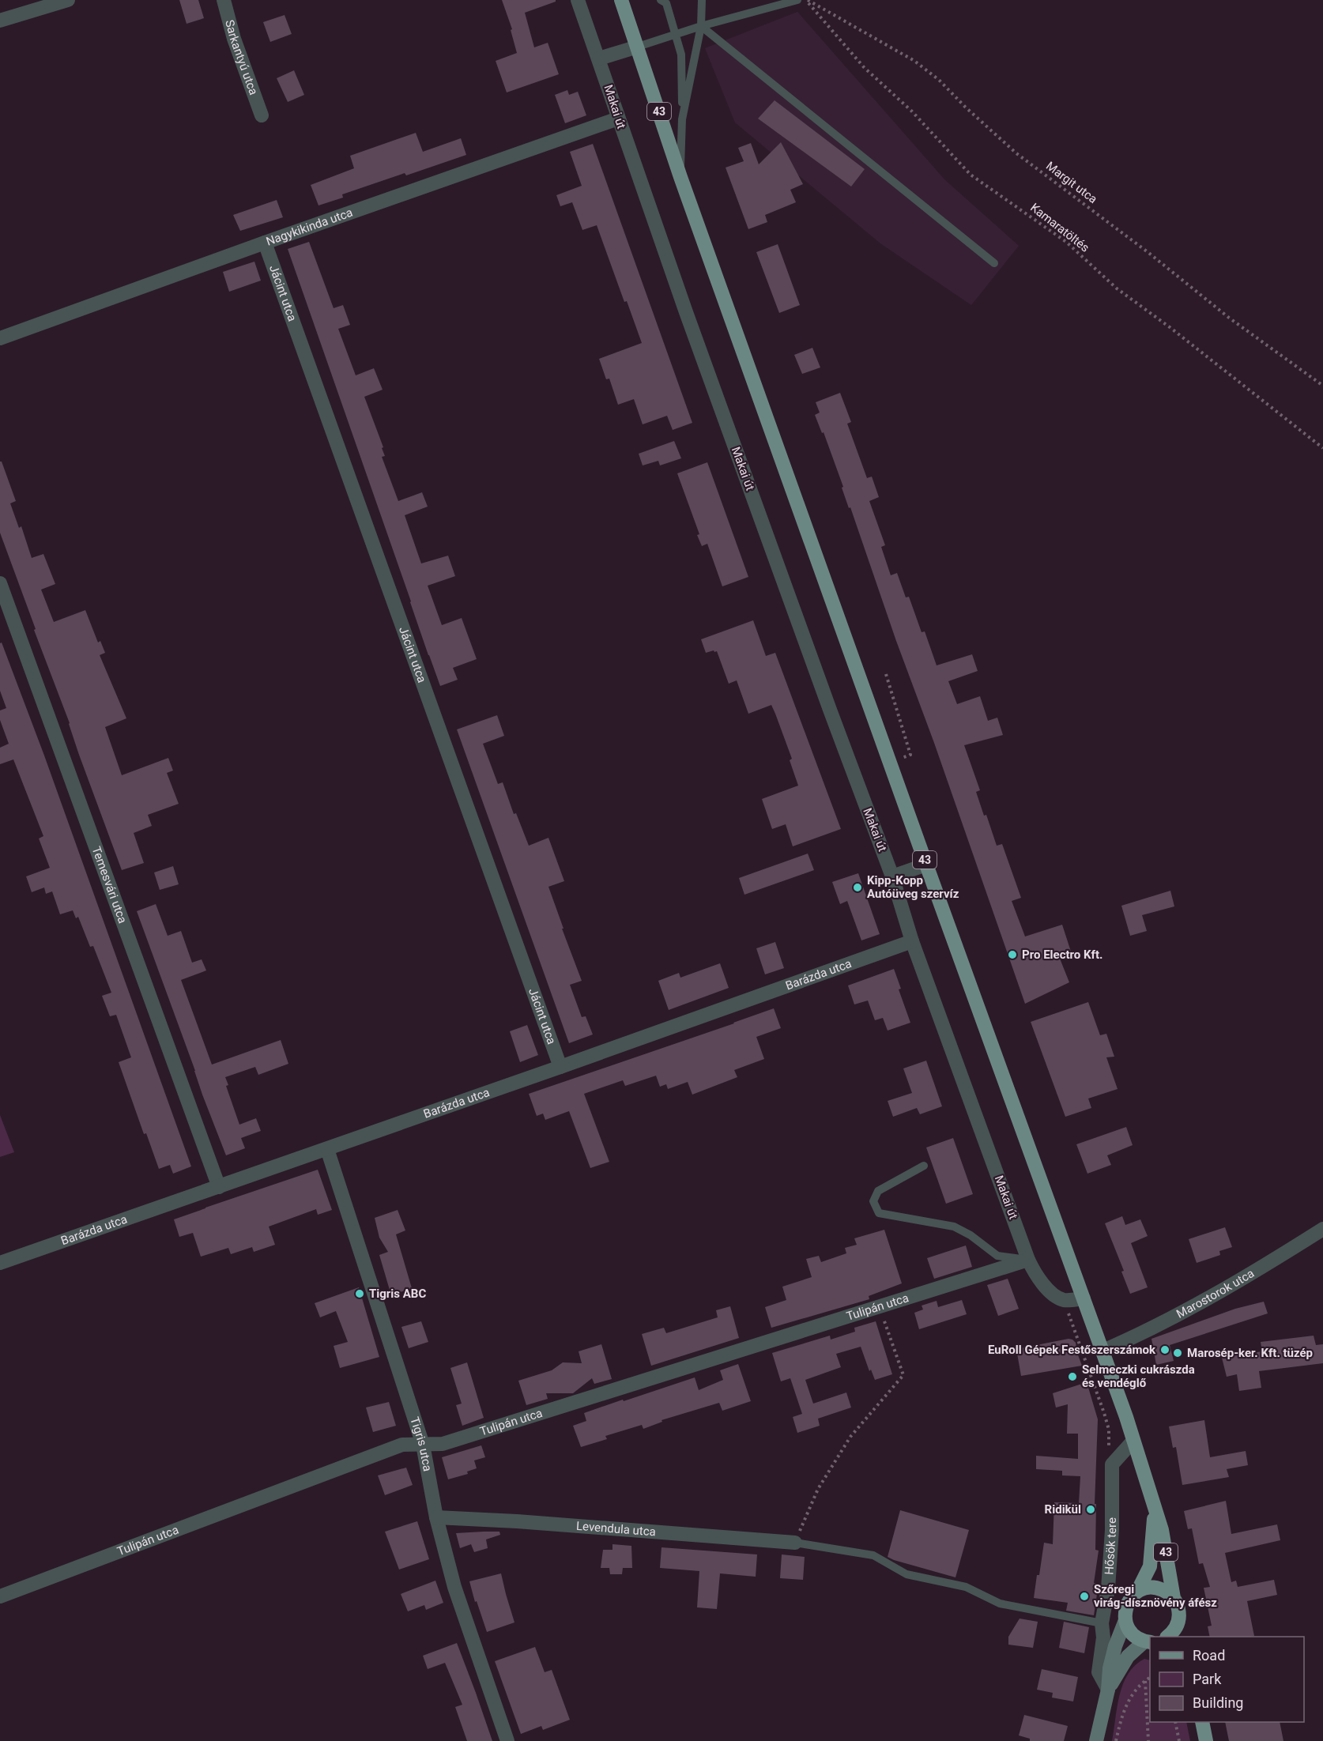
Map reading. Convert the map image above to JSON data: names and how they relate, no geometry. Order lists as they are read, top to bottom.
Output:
{
  "streets": {
    "main road": ["43"],
    "street": [
      "Sarkantyú utca",
      "Makai út",
      "Nagykikinda utca",
      "Jácint utca",
      "Temesvári utca",
      "Barázda utca",
      "Marostorok utca",
      "Tulipán utca",
      "Tigris utca",
      "Levendula utca",
      "Hősök tere"
    ],
    "path": ["Margit utca", "Kamaratöltés"]
  },
  "crossings": [
    ["Makai út", "Nagykikinda utca"],
    ["Makai út", "Barázda utca"],
    ["Makai út", "Tulipán utca"],
    ["43", "Marostorok utca"],
    ["Margit utca", "Kamaratöltés"],
    ["Nagykikinda utca", "Jácint utca"],
    ["Jácint utca", "Barázda utca"],
    ["Temesvári utca", "Barázda utca"],
    ["Barázda utca", "Tigris utca"],
    ["Tulipán utca", "Tigris utca"],
    ["Tigris utca", "Levendula utca"]
  ],
  "places": [
    "Kipp-Kopp Autóüveg szervíz",
    "Pro Electro Kft.",
    "Tigris ABC",
    "EuRoll Gépek Festőszerszámok",
    "Marosép-ker. Kft. tüzép",
    "Selmeczki cukrászda és vendéglő",
    "Ridikül",
    "Szőregi virág-dísznövény áfész"
  ],
  "legend": ["Road", "Park", "Building"]
}
